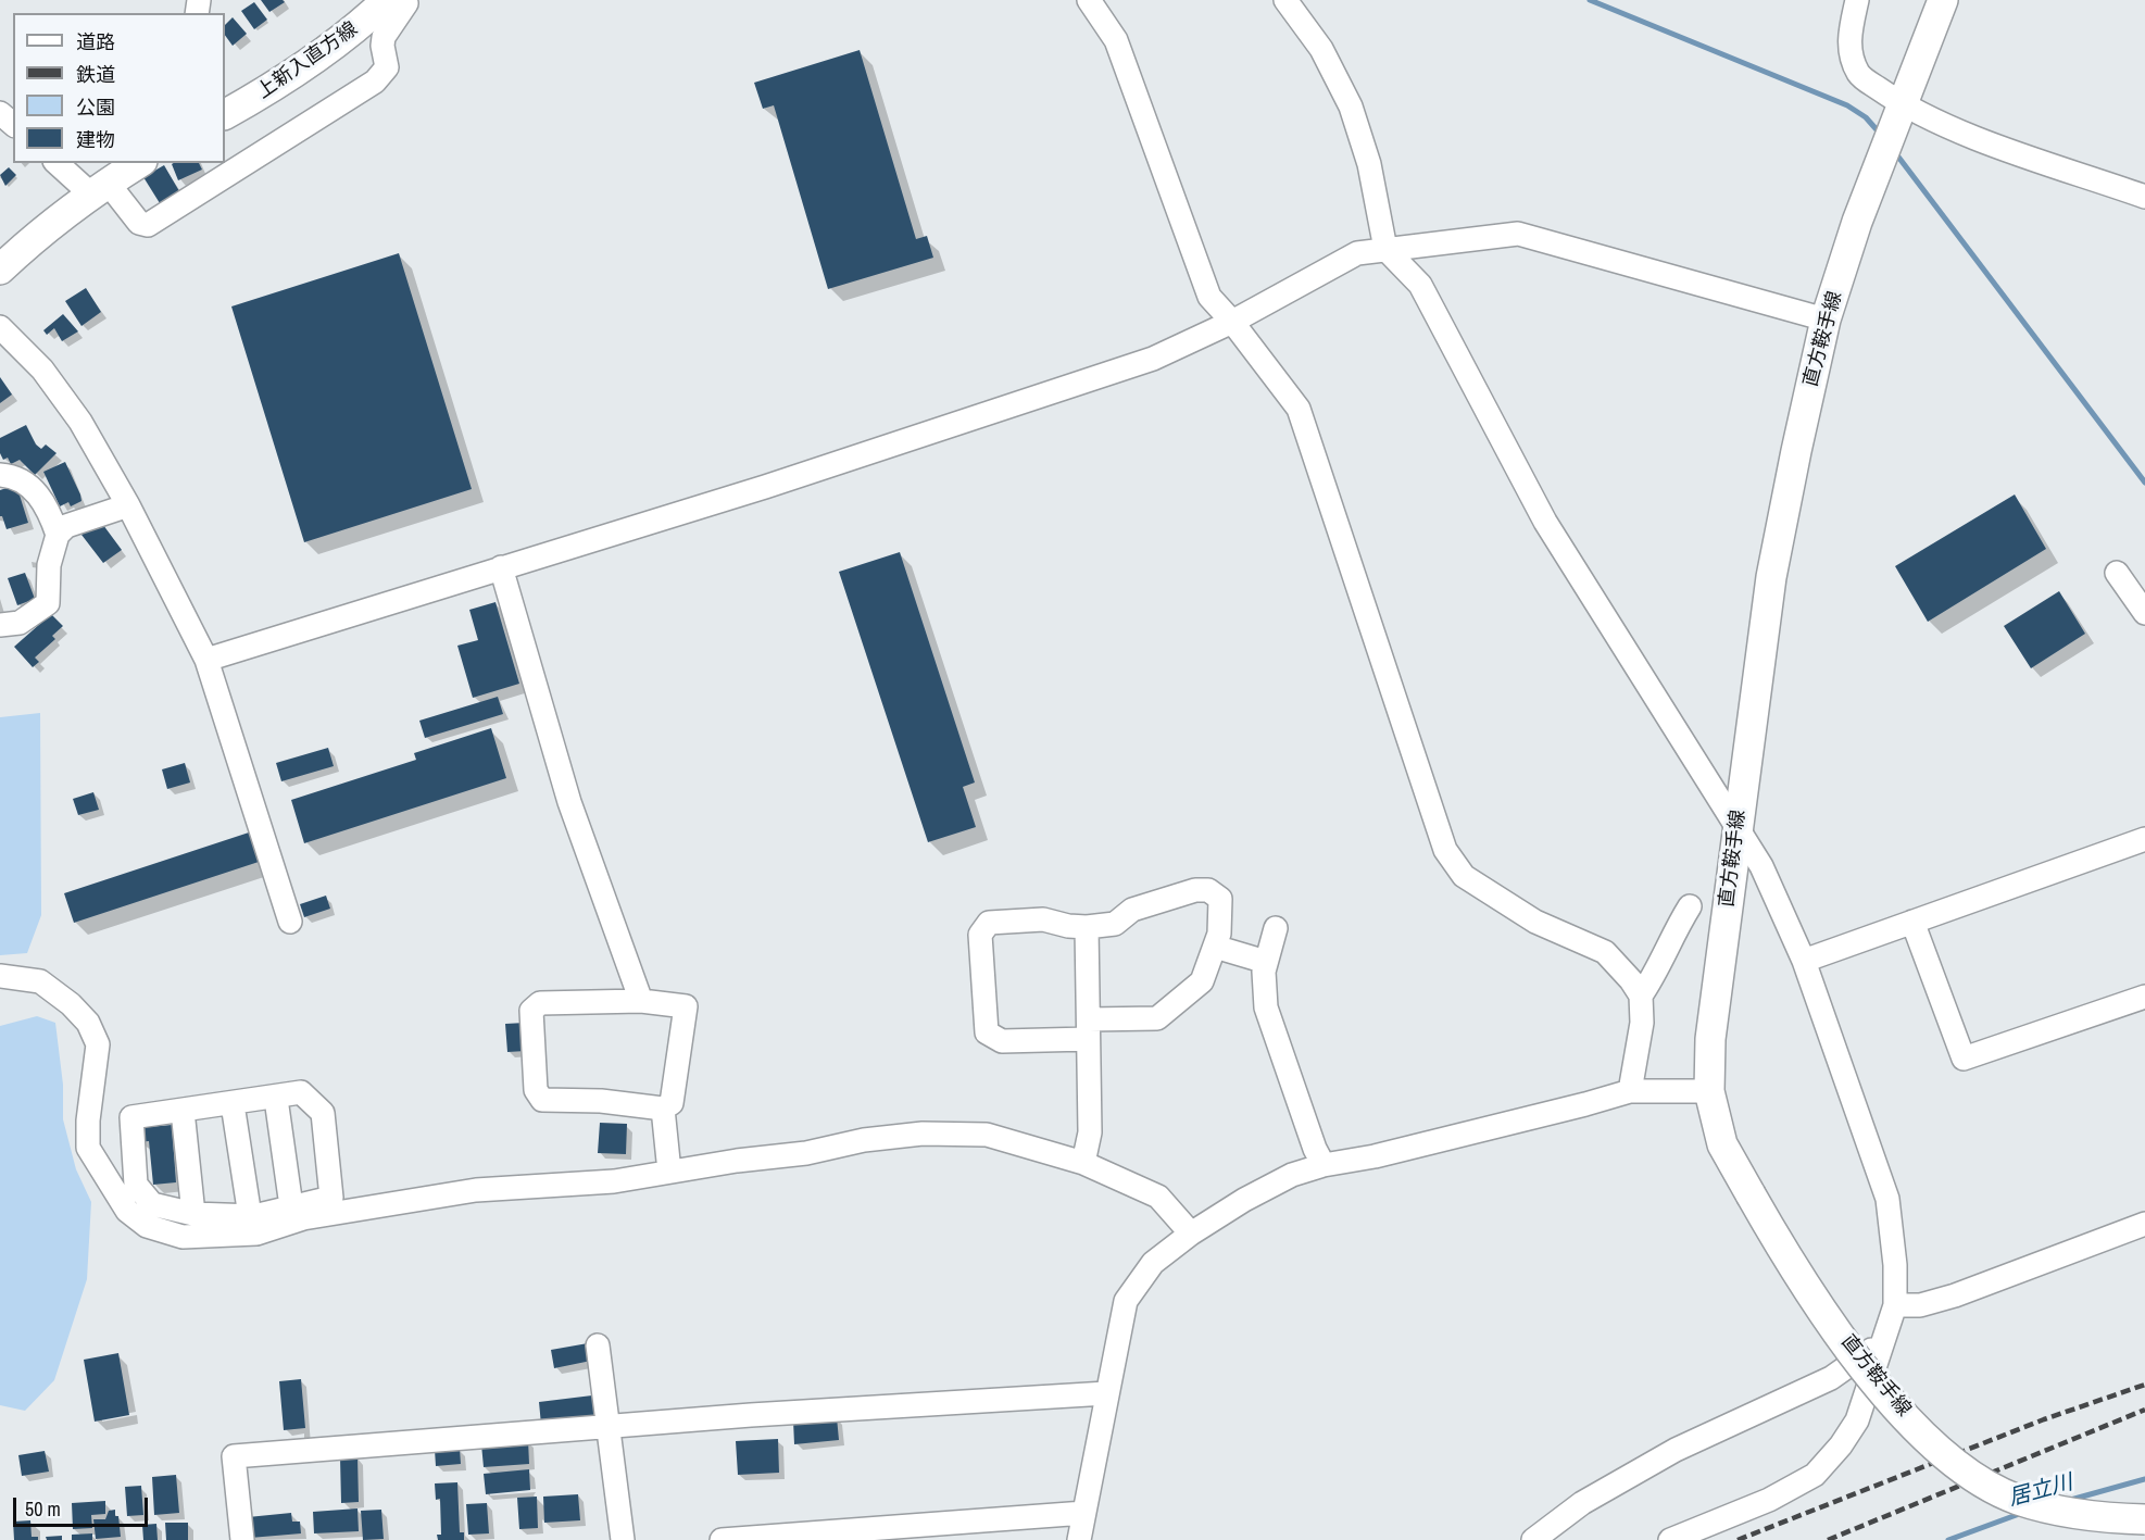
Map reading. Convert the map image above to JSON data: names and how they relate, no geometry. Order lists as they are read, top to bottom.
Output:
{
  "streets": {
    "main road": ["上新入直方線", "直方鞍手線"]
  },
  "water": ["居立川"],
  "legend": [
    "道路",
    "鉄道",
    "公園",
    "建物"
  ],
  "scale_bar": "50 m"
}
